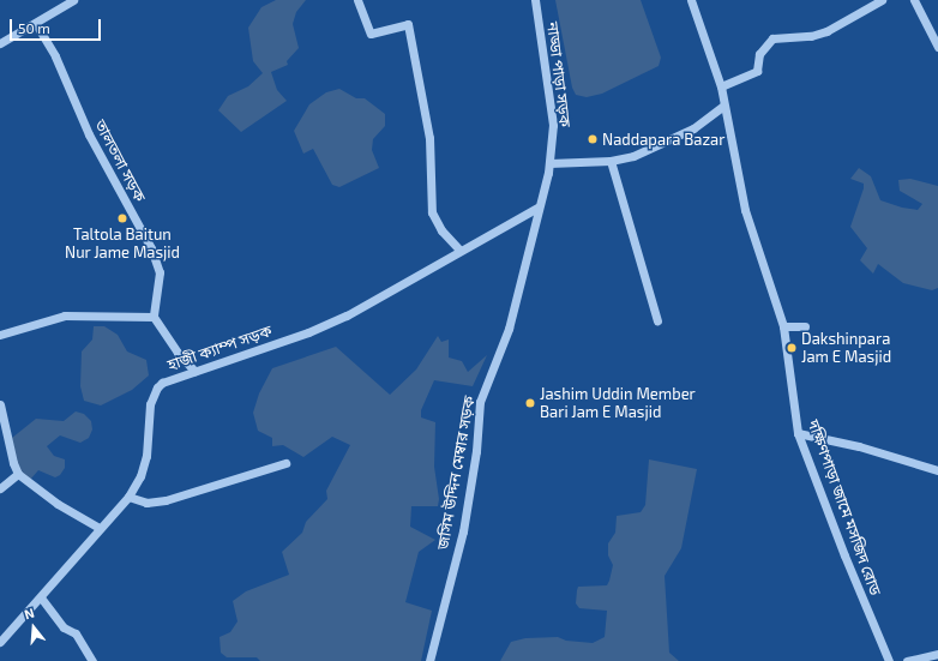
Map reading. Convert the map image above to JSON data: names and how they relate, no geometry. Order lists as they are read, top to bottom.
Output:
{
  "streets": {
    "street": [
      "নাড্ডা পাড়া সড়ক",
      "তালতলা সড়ক",
      "হাজী ক্যাম্প সড়ক",
      "জসিম উদ্দিন মেম্বার সড়ক",
      "দক্ষিণপাড়া জামে মসজিদ রোড"
    ]
  },
  "crossings": [
    ["নাড্ডা পাড়া সড়ক", "হাজী ক্যাম্প সড়ক"],
    ["নাড্ডা পাড়া সড়ক", "জসিম উদ্দিন মেম্বার সড়ক"],
    ["হাজী ক্যাম্প সড়ক", "জসিম উদ্দিন মেম্বার সড়ক"]
  ],
  "places": [
    "Naddapara Bazar",
    "Taltola Baitun Nur Jame Masjid",
    "Dakshinpara Jam E Masjid",
    "Jashim Uddin Member Bari Jam E Masjid"
  ],
  "scale_bar": "50 m",
  "north": "top"
}
